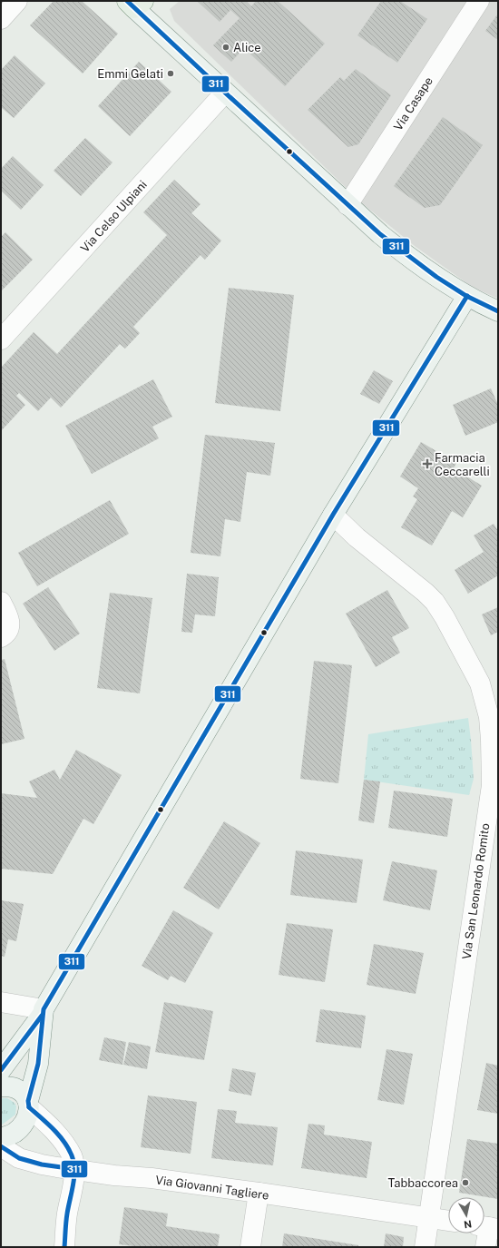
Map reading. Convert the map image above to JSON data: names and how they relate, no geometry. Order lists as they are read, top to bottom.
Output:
{
  "streets": {
    "street": [
      "Via Casape",
      "Via Celso Ulpiani",
      "Via San Leonardo Romito",
      "Via Giovanni Tagliere"
    ]
  },
  "crossings": [
    ["Via San Leonardo Romito", "Via Giovanni Tagliere"]
  ],
  "places": {
    "other": ["Alice", "Emmi Gelati", "Tabbaccorea"],
    "health": ["Farmacia Ceccarelli"]
  },
  "lines": ["transit line 311"],
  "north": "bottom"
}
